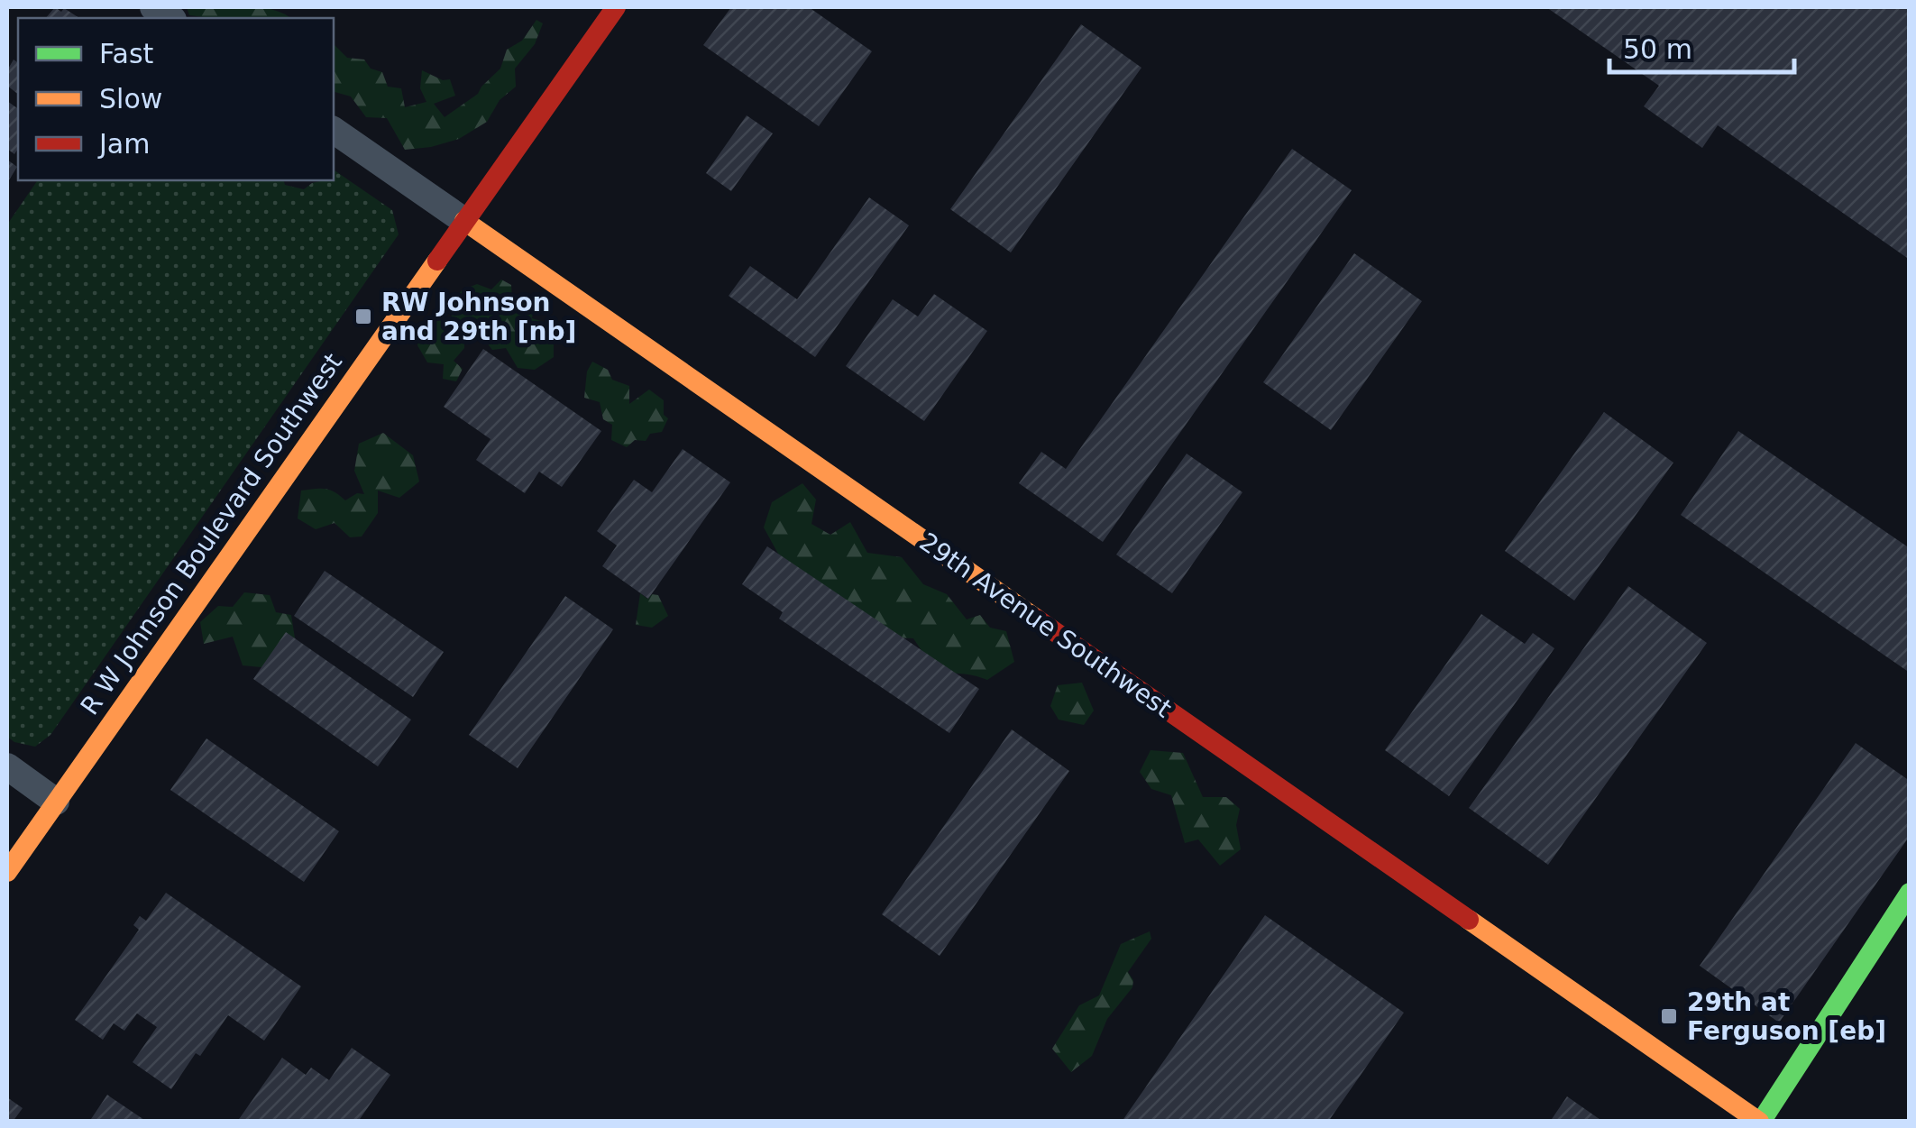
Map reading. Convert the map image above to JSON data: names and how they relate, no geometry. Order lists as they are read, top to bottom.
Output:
{
  "streets": {
    "street": ["R W Johnson Boulevard Southwest", "29th Avenue Southwest"]
  },
  "crossings": [
    ["R W Johnson Boulevard Southwest", "29th Avenue Southwest"]
  ],
  "places": {
    "transit": ["RW Johnson and 29th [nb]", "29th at Ferguson [eb]"]
  },
  "legend": ["Fast", "Slow", "Jam"],
  "scale_bar": "50 m"
}
